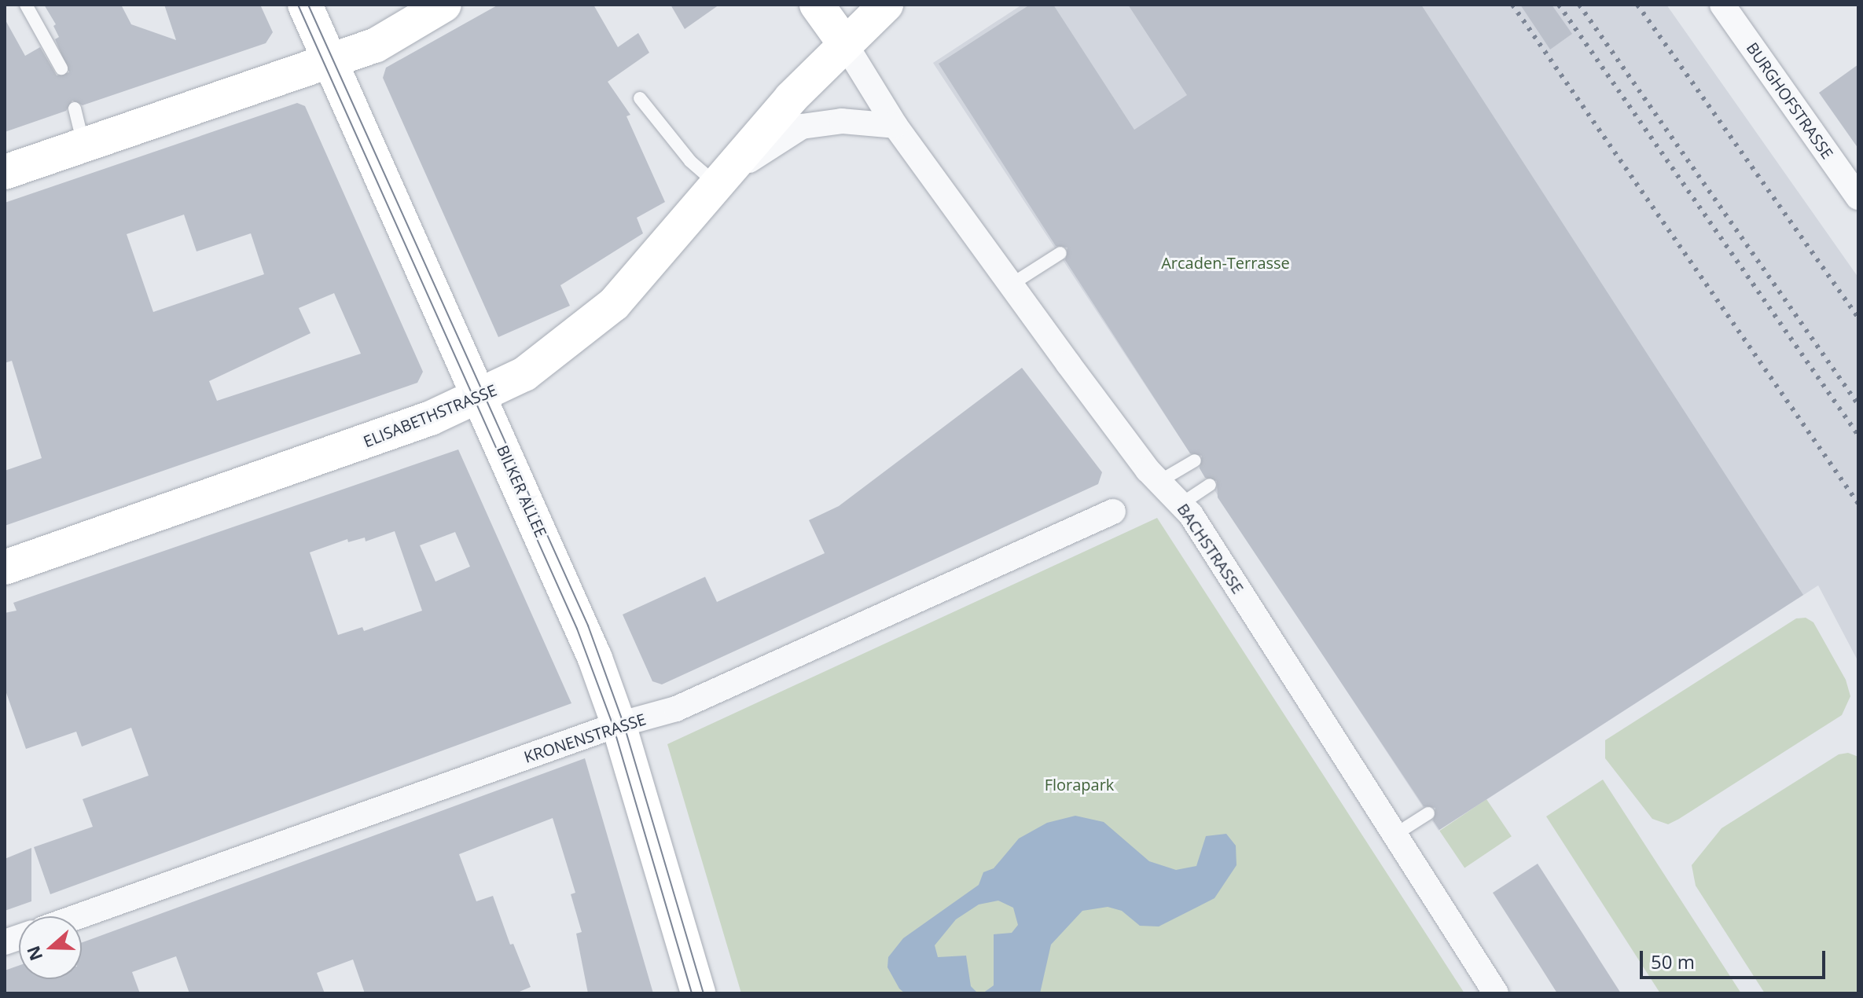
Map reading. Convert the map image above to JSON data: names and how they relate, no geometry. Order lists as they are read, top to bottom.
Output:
{
  "streets": {
    "main road": ["ELISABETHSTRASSE", "BILKER ALLEE", "BACHSTRASSE"],
    "street": ["BURGHOFSTRASSE", "KRONENSTRASSE"]
  },
  "crossings": [
    ["ELISABETHSTRASSE", "BILKER ALLEE"],
    ["ELISABETHSTRASSE", "BACHSTRASSE"],
    ["BILKER ALLEE", "KRONENSTRASSE"]
  ],
  "parks": ["Arcaden-Terrasse", "Florapark"],
  "scale_bar": "50 m",
  "north": "left"
}
